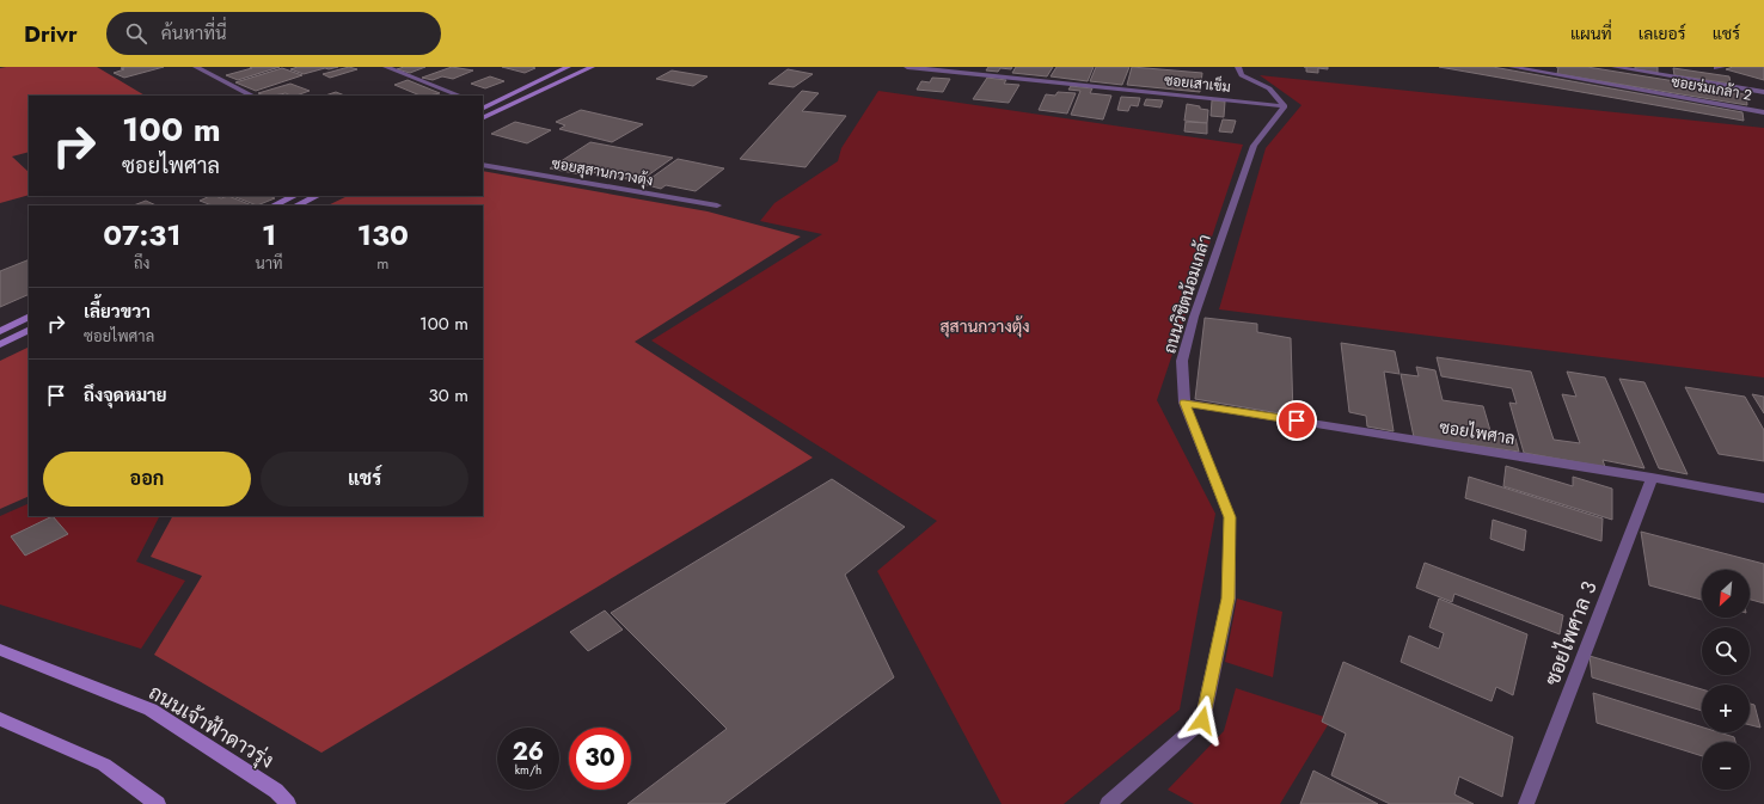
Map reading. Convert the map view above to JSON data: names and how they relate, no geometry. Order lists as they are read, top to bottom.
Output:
{
  "streets": {
    "main road": ["ถนนเจ้าฟ้าดาวรุ่ง"],
    "street": [
      "ซอยเสาเข็ม",
      "ซอยร่มเกล้า 2",
      "ซอยสุสานกวางตุ้ง",
      "ถนนวิชิตน้อมเกล้า",
      "ซอยไพศาล",
      "ซอยไพศาล 3"
    ]
  },
  "crossings": [
    ["ซอยเสาเข็ม", "ถนนวิชิตน้อมเกล้า"],
    ["ถนนวิชิตน้อมเกล้า", "ซอยไพศาล"],
    ["ซอยไพศาล", "ซอยไพศาล 3"]
  ],
  "parks": ["สุสานกวางตุ้ง"],
  "north": "bottom left",
  "page": {
    "header": "Drivr",
    "search": "ค้นหาที่นี่",
    "nav": ["แผนที่", "เลเยอร์", "แชร์"],
    "turn": ["100 m", "ซอยไพศาล"],
    "eta": [
      "07:31",
      "ถึง",
      "1",
      "นาที",
      "130",
      "m"
    ],
    "list": [
      {
        "name": "เลี้ยวขวา",
        "note": "ซอยไพศาล",
        "value": "100 m"
      },
      {
        "name": "ถึงจุดหมาย",
        "value": "30 m"
      }
    ],
    "buttons": ["ออก", "แชร์"],
    "map_buttons": ["+", "−"],
    "speed": "26 km/h",
    "limit": "30"
  }
}
